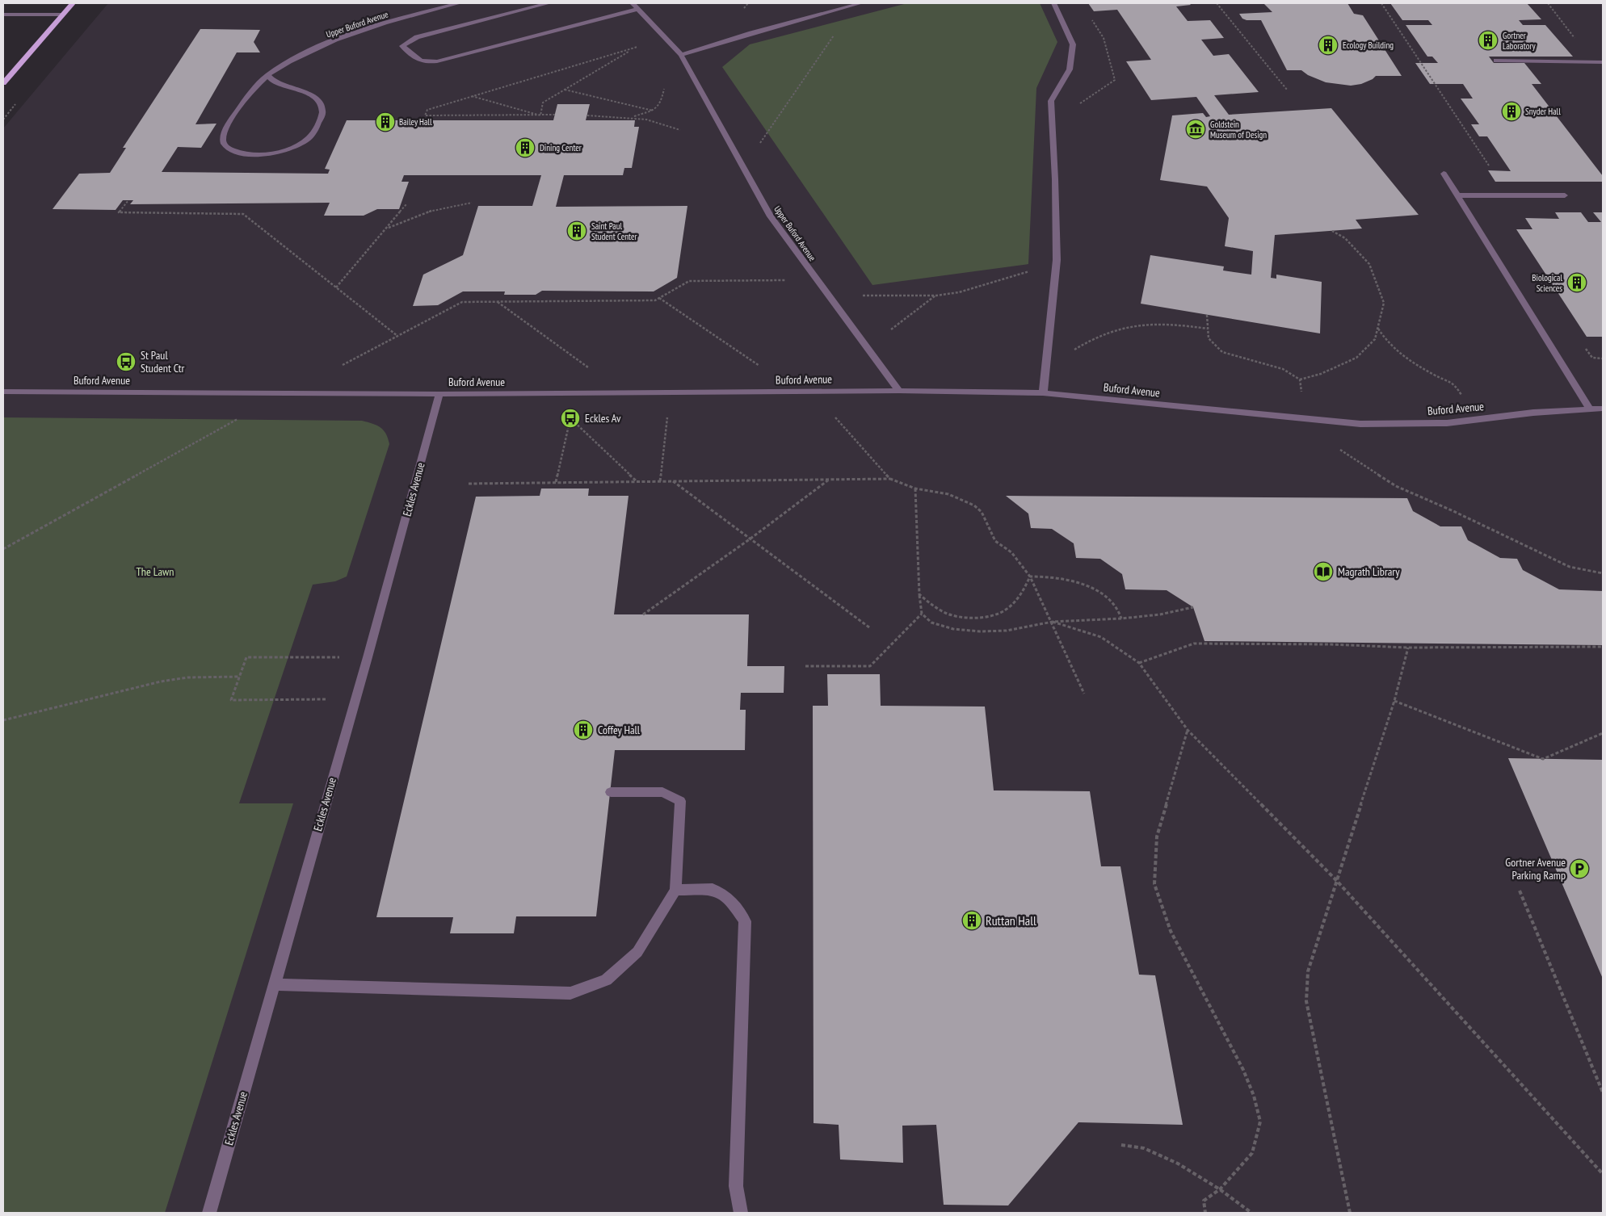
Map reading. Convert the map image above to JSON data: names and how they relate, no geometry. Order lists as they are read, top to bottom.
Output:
{
  "streets": {
    "street": ["Upper Buford Avenue", "Buford Avenue", "Eckles Avenue"]
  },
  "crossings": [
    ["Upper Buford Avenue", "Buford Avenue"],
    ["Buford Avenue", "Eckles Avenue"]
  ],
  "parks": ["The Lawn"],
  "places": {
    "building": [
      "Gortner Laboratory",
      "Ecology Building",
      "Snyder Hall",
      "Bailey Hall",
      "Dining Center",
      "Saint Paul Student Center",
      "Biological Sciences",
      "Coffey Hall",
      "Ruttan Hall"
    ],
    "museum": ["Goldstein Museum of Design"],
    "bus stop": ["St Paul Student Ctr", "Eckles Av"],
    "library": ["Magrath Library"],
    "parking": ["Gortner Avenue Parking Ramp"]
  }
}
